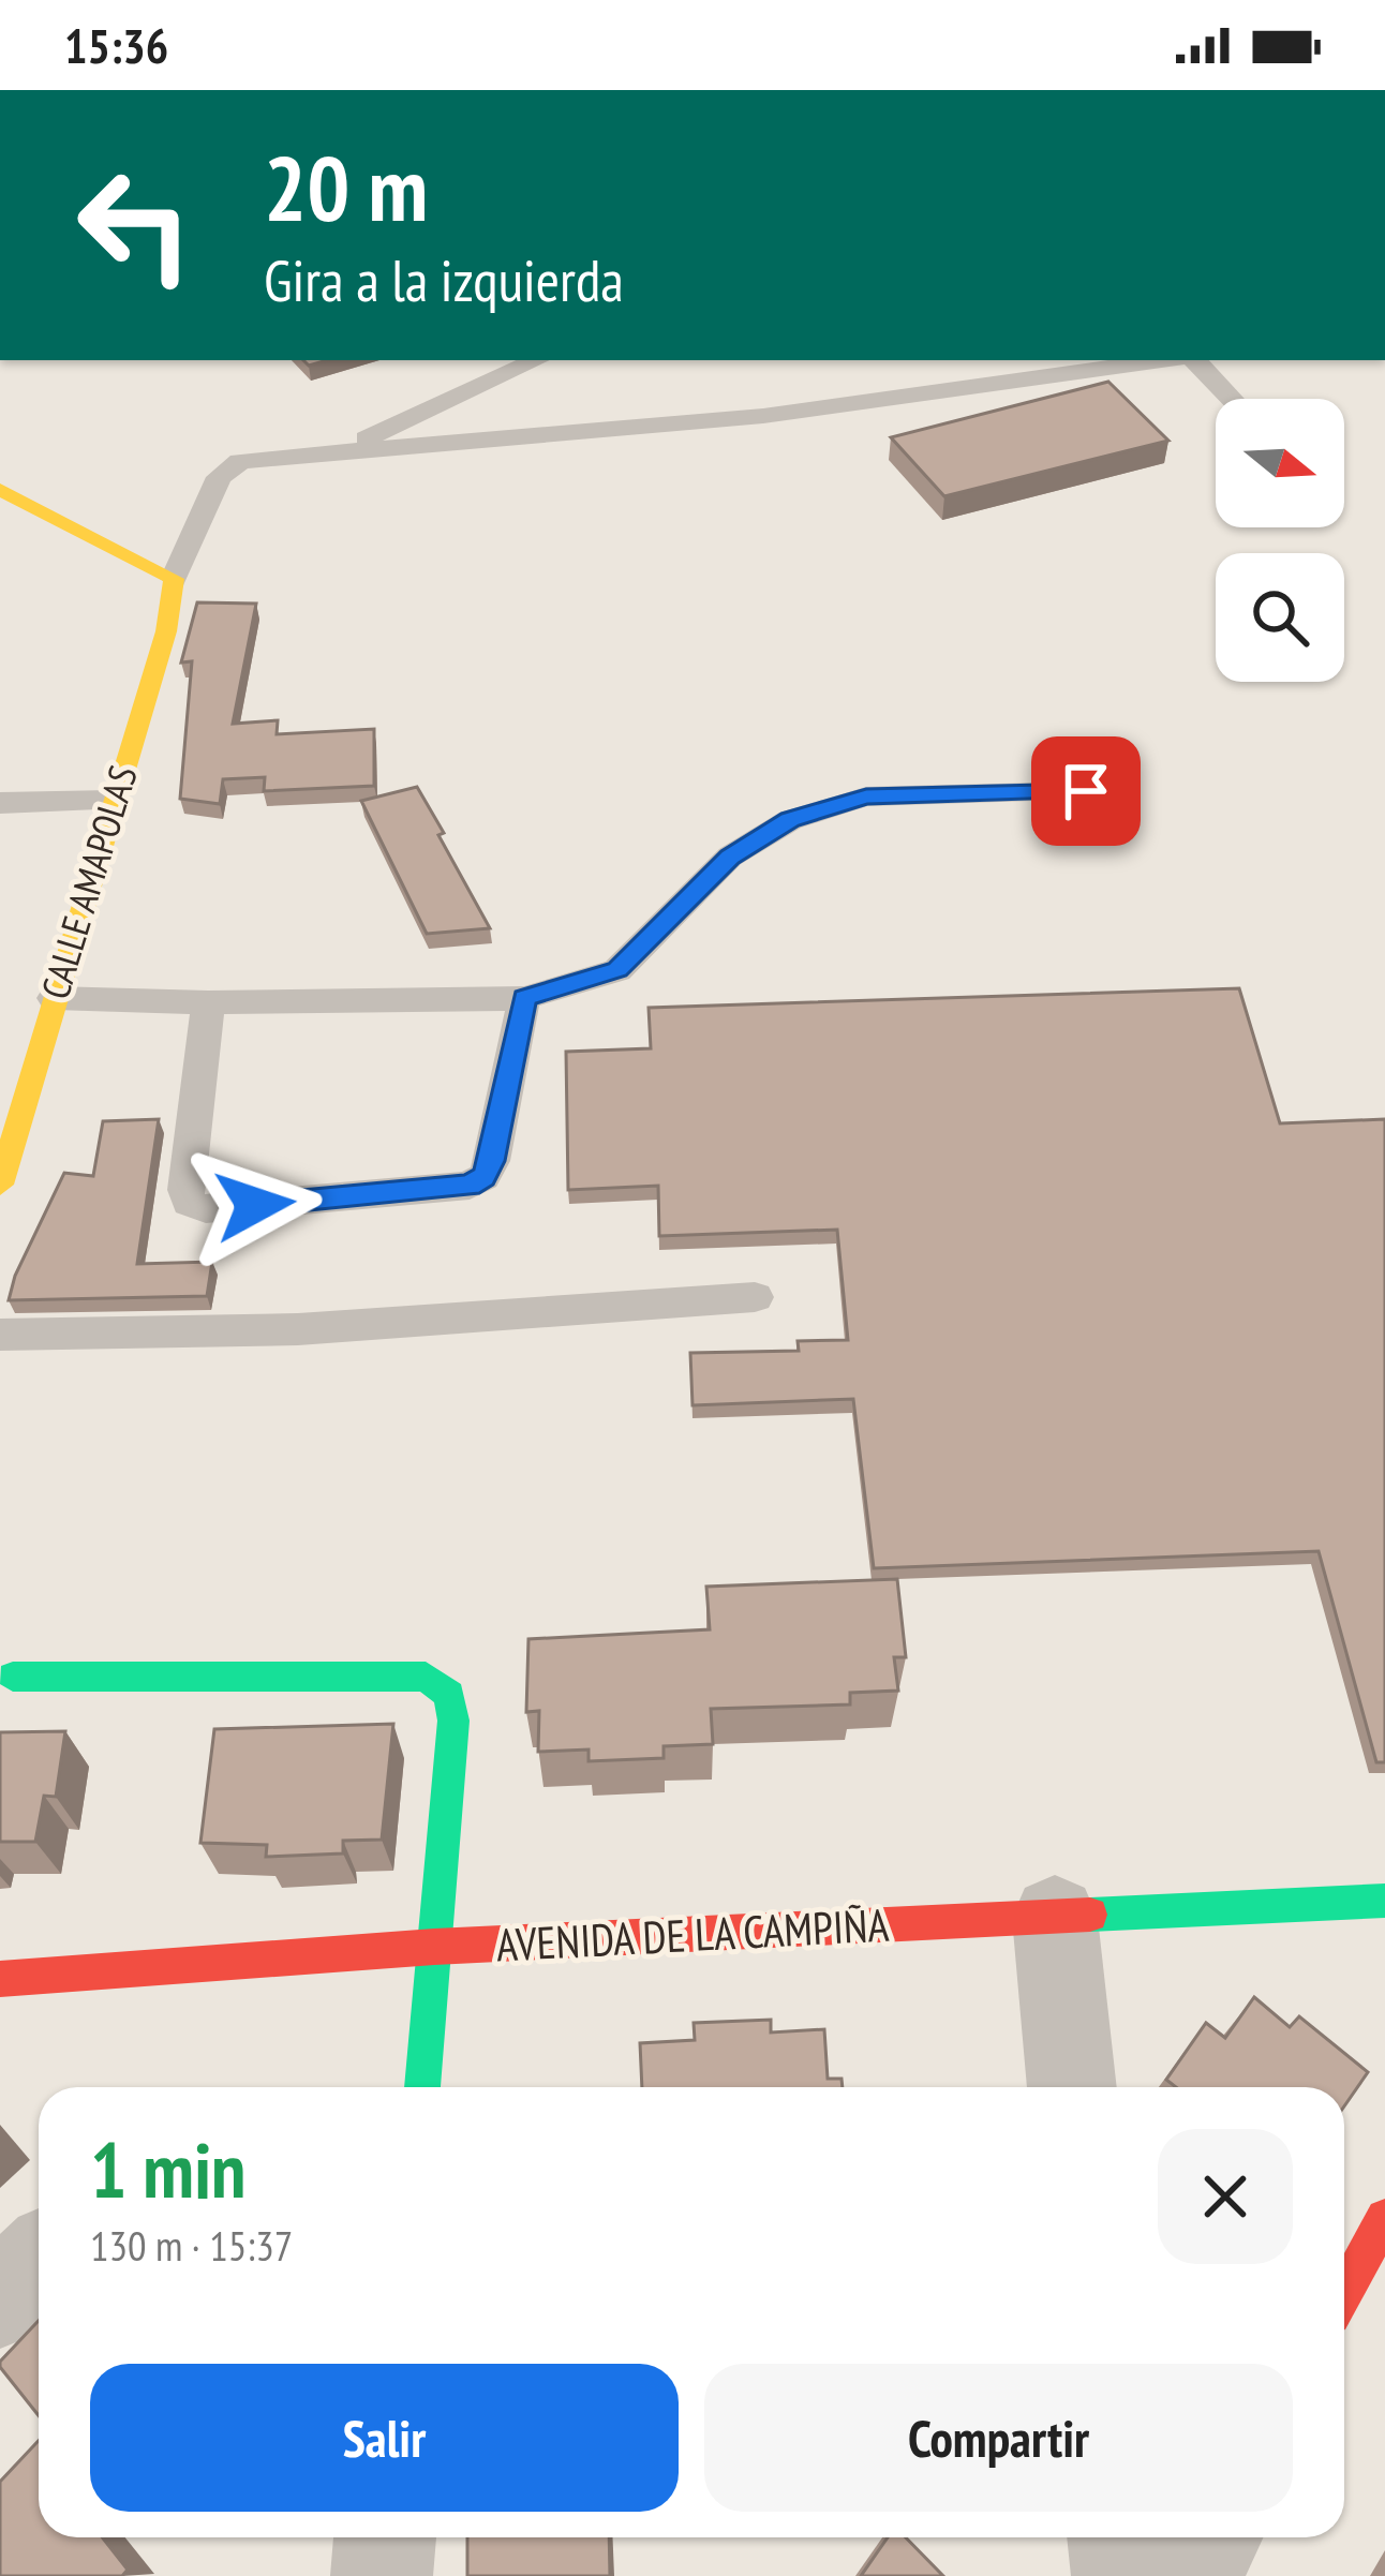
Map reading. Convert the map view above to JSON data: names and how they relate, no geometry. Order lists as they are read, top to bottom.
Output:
{
  "streets": {
    "street": ["CALLE AMAPOLAS", "AVENIDA DE LA CAMPIÑA"]
  },
  "north": "right",
  "page": {
    "status": "15:36",
    "turn": ["20 m", "Gira a la izquierda"],
    "heading": ["1 min", "130 m · 15:37"],
    "buttons": ["Salir", "Compartir"]
  }
}
